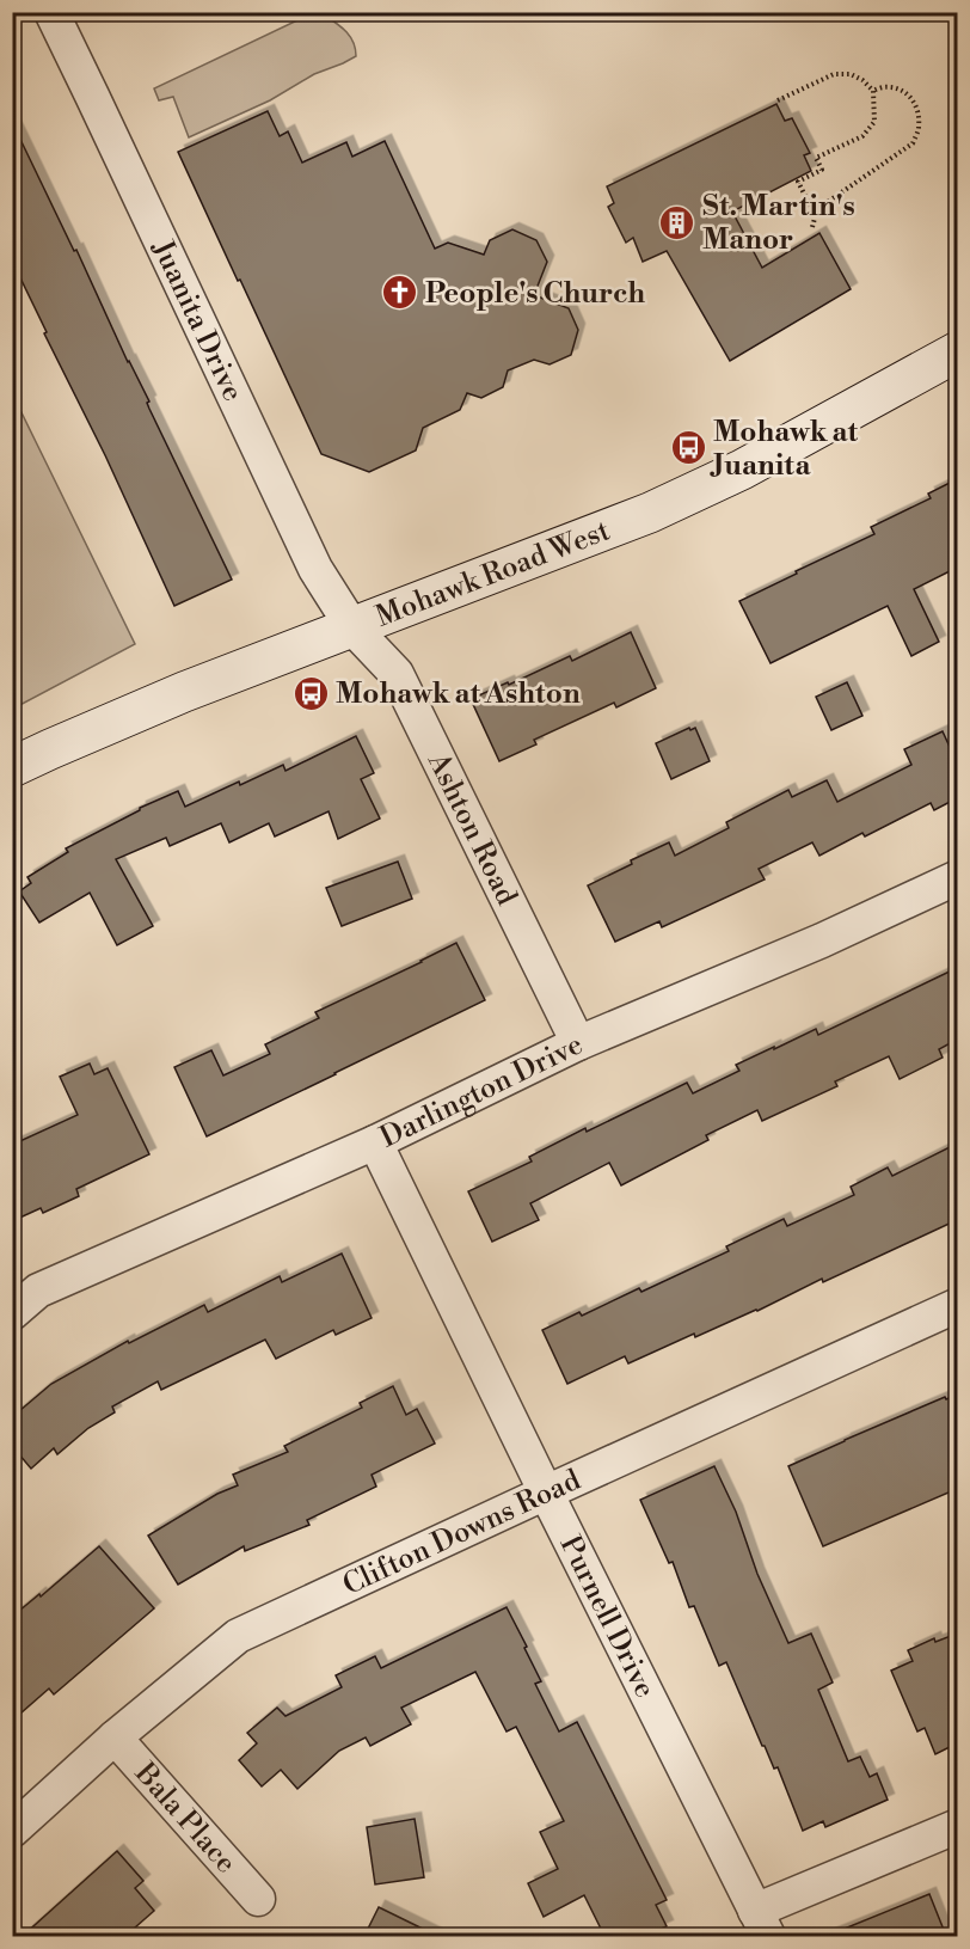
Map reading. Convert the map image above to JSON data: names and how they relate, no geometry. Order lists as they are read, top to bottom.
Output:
{
  "streets": {
    "main road": ["Mohawk Road West"],
    "street": [
      "Juanita Drive",
      "Ashton Road",
      "Darlington Drive",
      "Clifton Downs Road",
      "Purnell Drive",
      "Bala Place"
    ]
  },
  "crossings": [
    ["Juanita Drive", "Mohawk Road West"],
    ["Juanita Drive", "Ashton Road"],
    ["Mohawk Road West", "Ashton Road"],
    ["Ashton Road", "Darlington Drive"],
    ["Darlington Drive", "Purnell Drive"],
    ["Clifton Downs Road", "Purnell Drive"],
    ["Clifton Downs Road", "Bala Place"]
  ],
  "places": {
    "building": ["St. Martin's Manor"],
    "church": ["People's Church"],
    "bus stop": ["Mohawk at Juanita", "Mohawk at Ashton"]
  }
}
